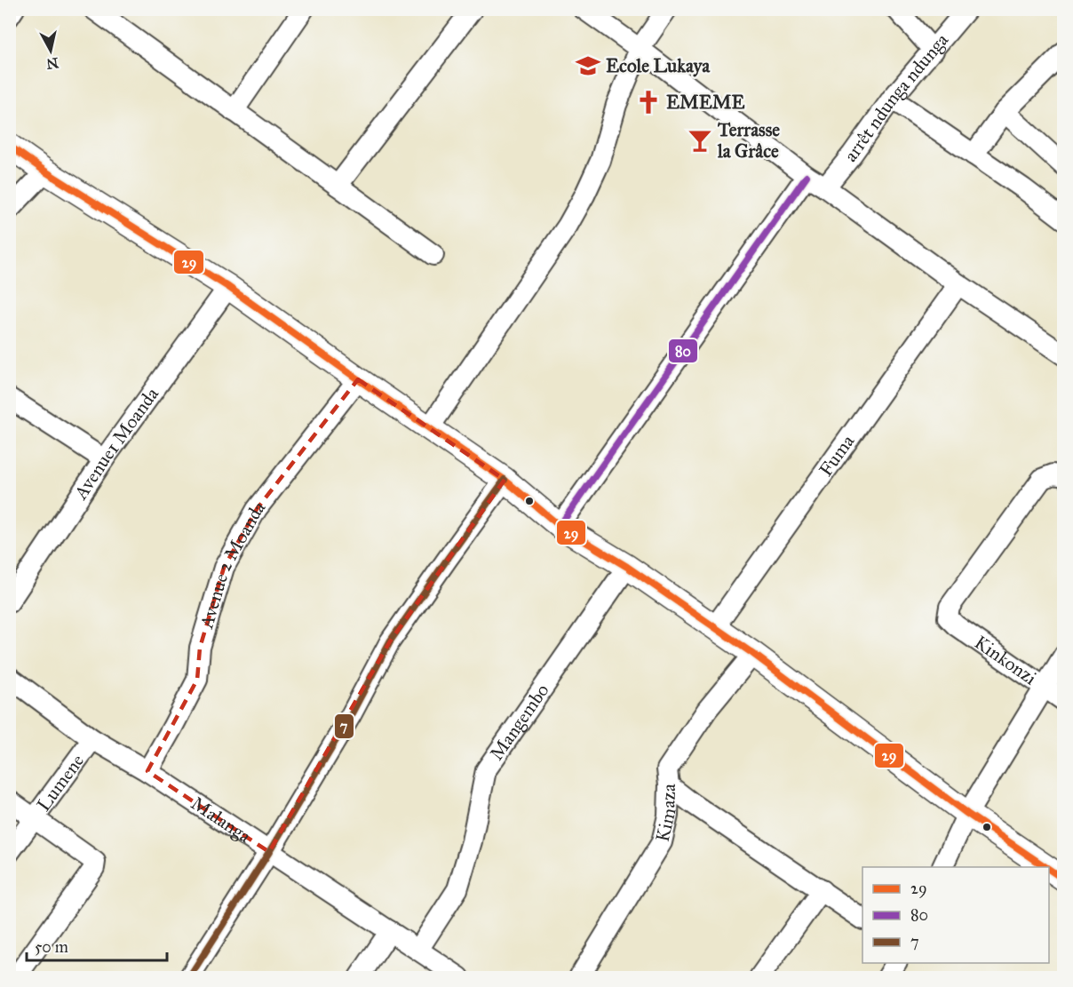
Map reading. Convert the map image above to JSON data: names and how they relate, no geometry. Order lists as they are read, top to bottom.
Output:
{
  "streets": {
    "street": [
      "arrêt ndunga ndunga",
      "Avenue1 Moanda",
      "Fuma",
      "Avenue 2 Moanda",
      "Kinkonzi",
      "Mangembo",
      "Lumene",
      "Kimaza",
      "Malanga"
    ]
  },
  "crossings": [
    ["Avenue 2 Moanda", "Malanga"],
    ["Mangembo", "Malanga"],
    ["Lumene", "Malanga"]
  ],
  "places": {
    "school or university": ["Ecole Lukaya"],
    "church": ["EMEME"],
    "bar": ["Terrasse la Grâce"]
  },
  "lines": ["transit line 29", "transit line 80", "transit line 7"],
  "legend": ["29", "80", "7"],
  "scale_bar": "50 m",
  "north": "bottom"
}
